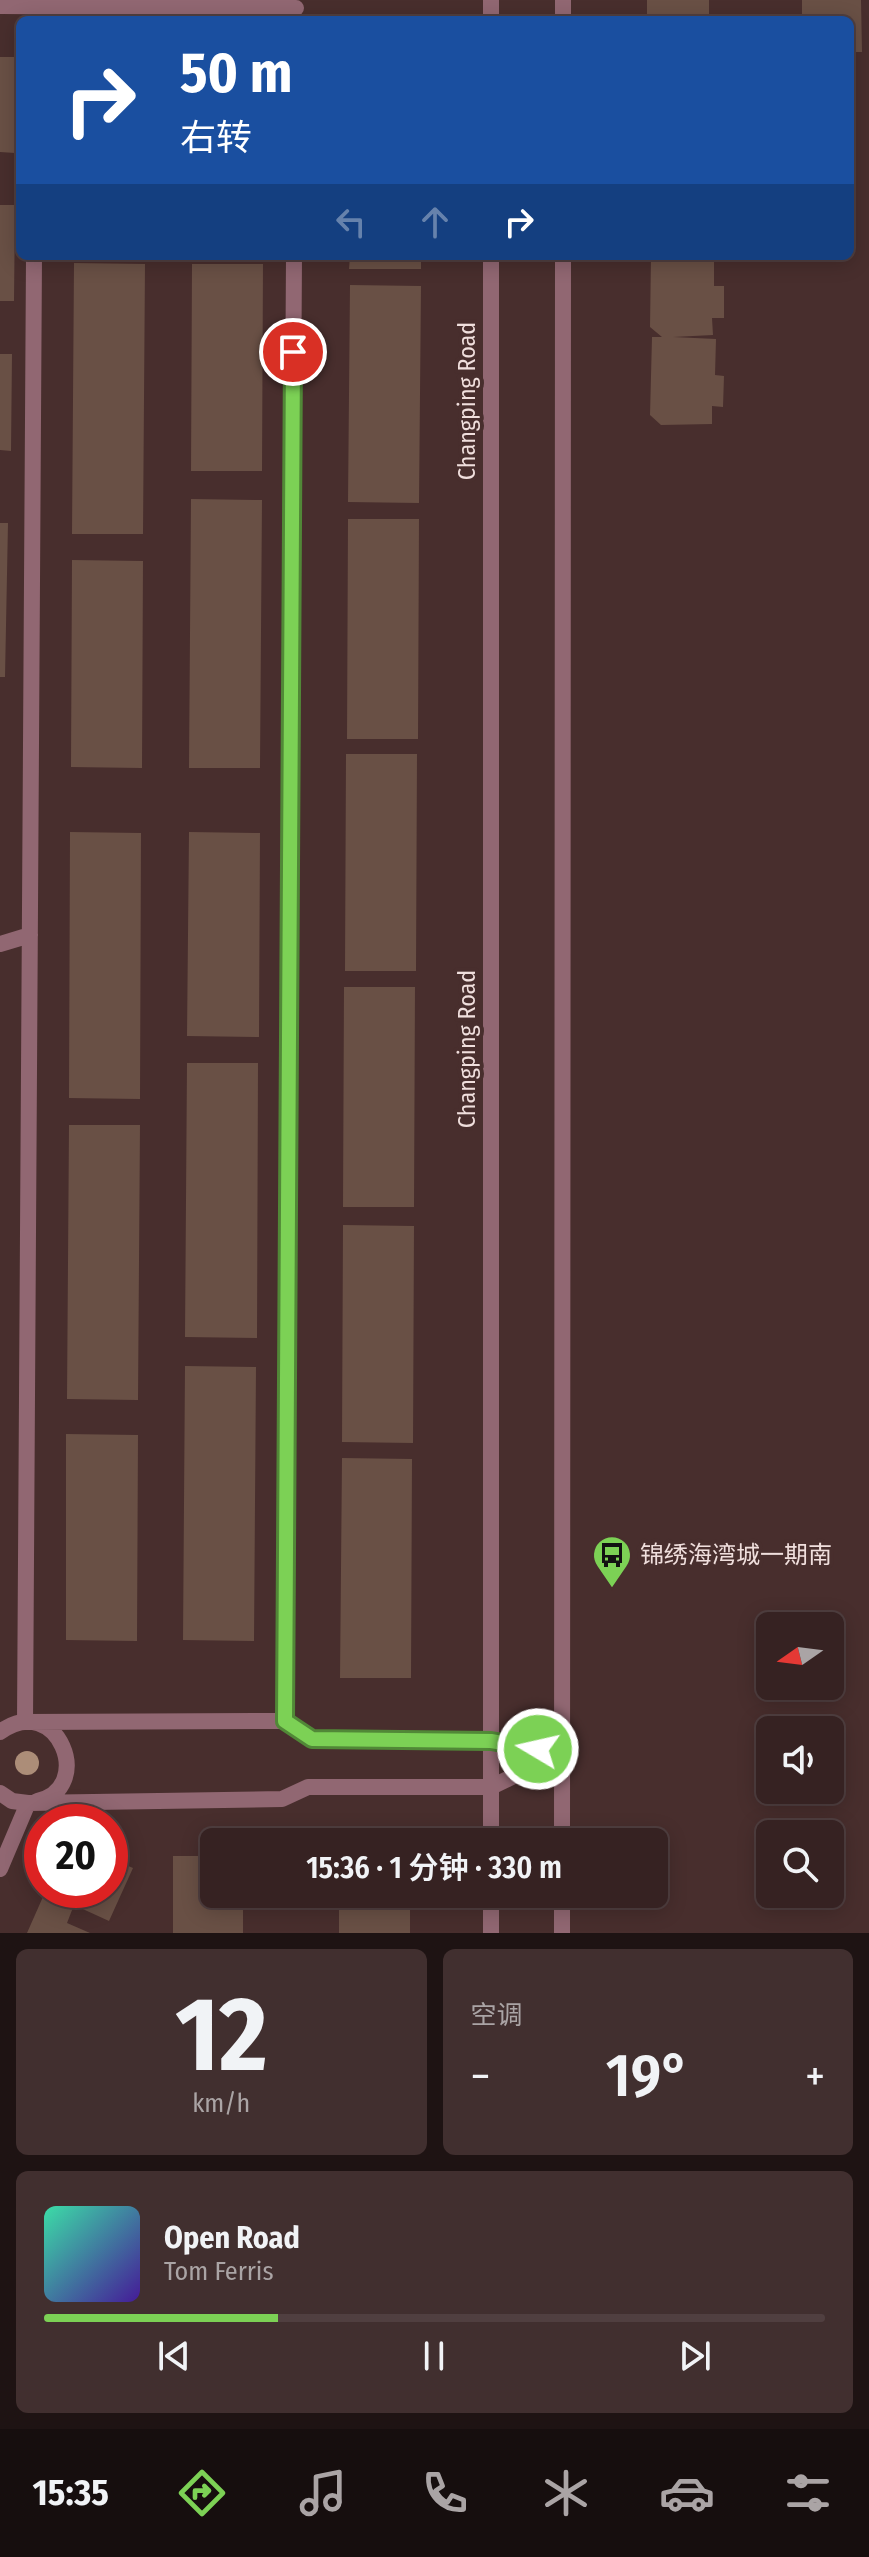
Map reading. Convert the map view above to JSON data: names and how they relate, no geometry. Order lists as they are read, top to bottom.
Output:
{
  "streets": {
    "street": ["Changping Road"]
  },
  "places": {
    "bus stop": ["锦绣海湾城一期南"]
  },
  "north": "left",
  "page": {
    "turn": ["50 m", "右转"],
    "limit": "20",
    "trip": "15:36 · 1 分钟 · 330 m",
    "tile": [
      ["12", "km/h"],
      "空调"
    ],
    "heat": ["−", "19°", "+"],
    "song": ["Open Road", "Tom Ferris"],
    "tabs": "15:35"
  }
}
